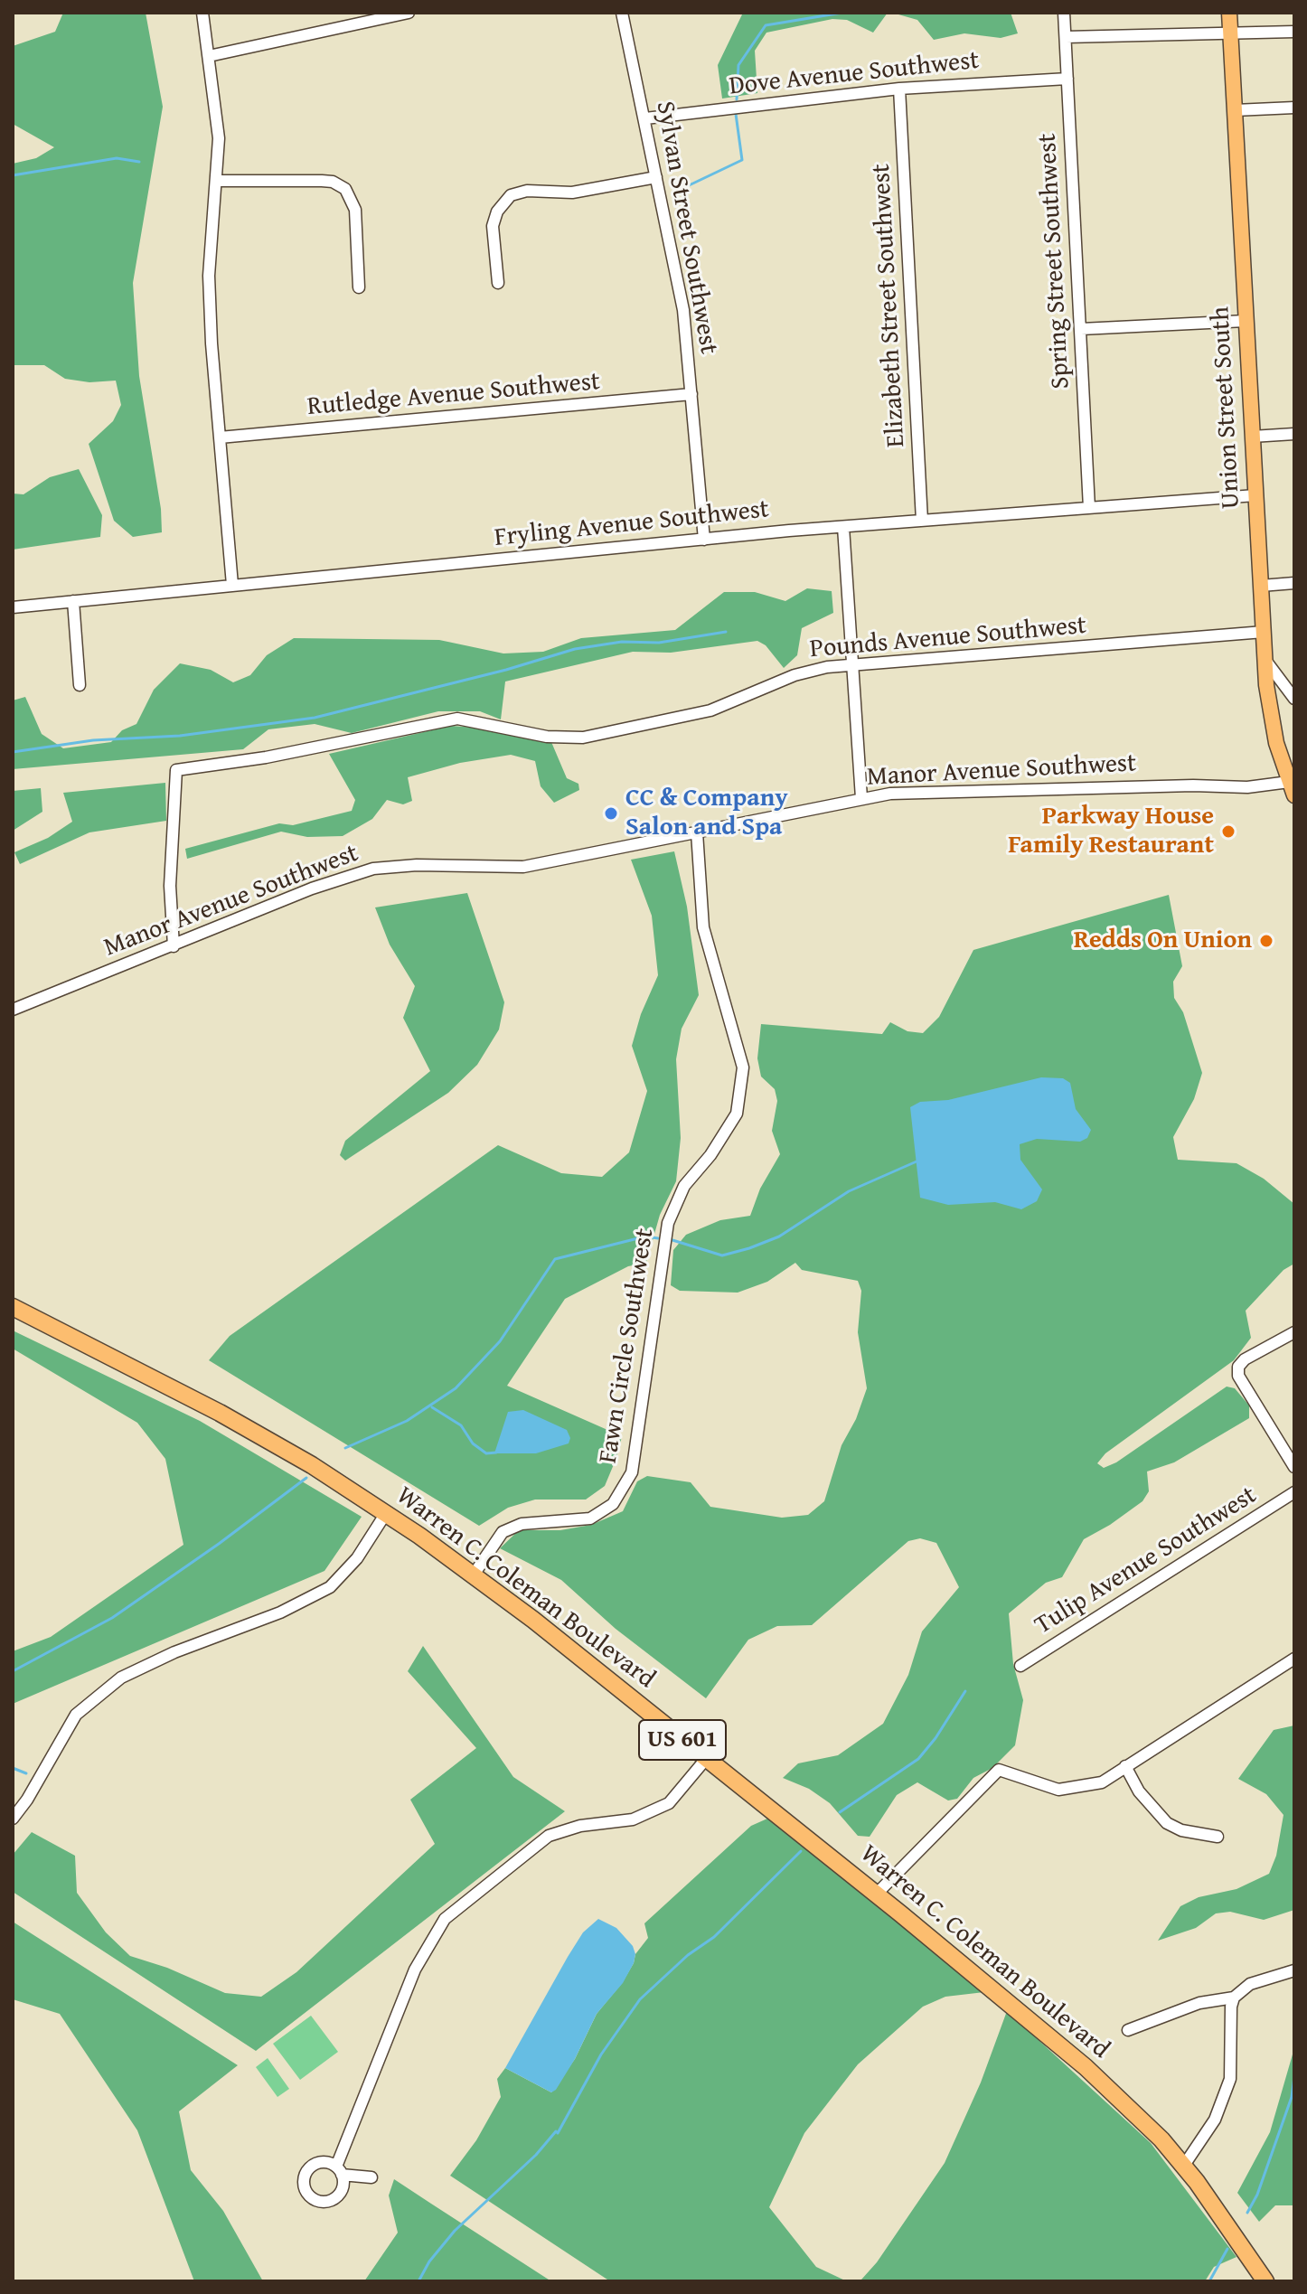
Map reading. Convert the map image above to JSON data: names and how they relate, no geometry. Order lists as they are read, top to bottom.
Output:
{
  "streets": {
    "highway": ["Warren C. Coleman Boulevard", "US 601"],
    "main road": ["Union Street South"],
    "street": [
      "Dove Avenue Southwest",
      "Sylvan Street Southwest",
      "Spring Street Southwest",
      "Elizabeth Street Southwest",
      "Rutledge Avenue Southwest",
      "Fryling Avenue Southwest",
      "Pounds Avenue Southwest",
      "Manor Avenue Southwest",
      "Fawn Circle Southwest",
      "Tulip Avenue Southwest"
    ]
  },
  "crossings": [
    ["Dove Avenue Southwest", "Sylvan Street Southwest"],
    ["Dove Avenue Southwest", "Spring Street Southwest"],
    ["Dove Avenue Southwest", "Elizabeth Street Southwest"],
    ["Sylvan Street Southwest", "Rutledge Avenue Southwest"],
    ["Sylvan Street Southwest", "Fryling Avenue Southwest"],
    ["Spring Street Southwest", "Fryling Avenue Southwest"],
    ["Elizabeth Street Southwest", "Fryling Avenue Southwest"],
    ["Union Street South", "Fryling Avenue Southwest"],
    ["Union Street South", "Pounds Avenue Southwest"],
    ["Union Street South", "Manor Avenue Southwest"],
    ["Pounds Avenue Southwest", "Manor Avenue Southwest"],
    ["Manor Avenue Southwest", "Fawn Circle Southwest"],
    ["Fawn Circle Southwest", "Warren C. Coleman Boulevard"]
  ],
  "places": ["CC & Company Salon and Spa", "Parkway House Family Restaurant", "Redds On Union"]
}
